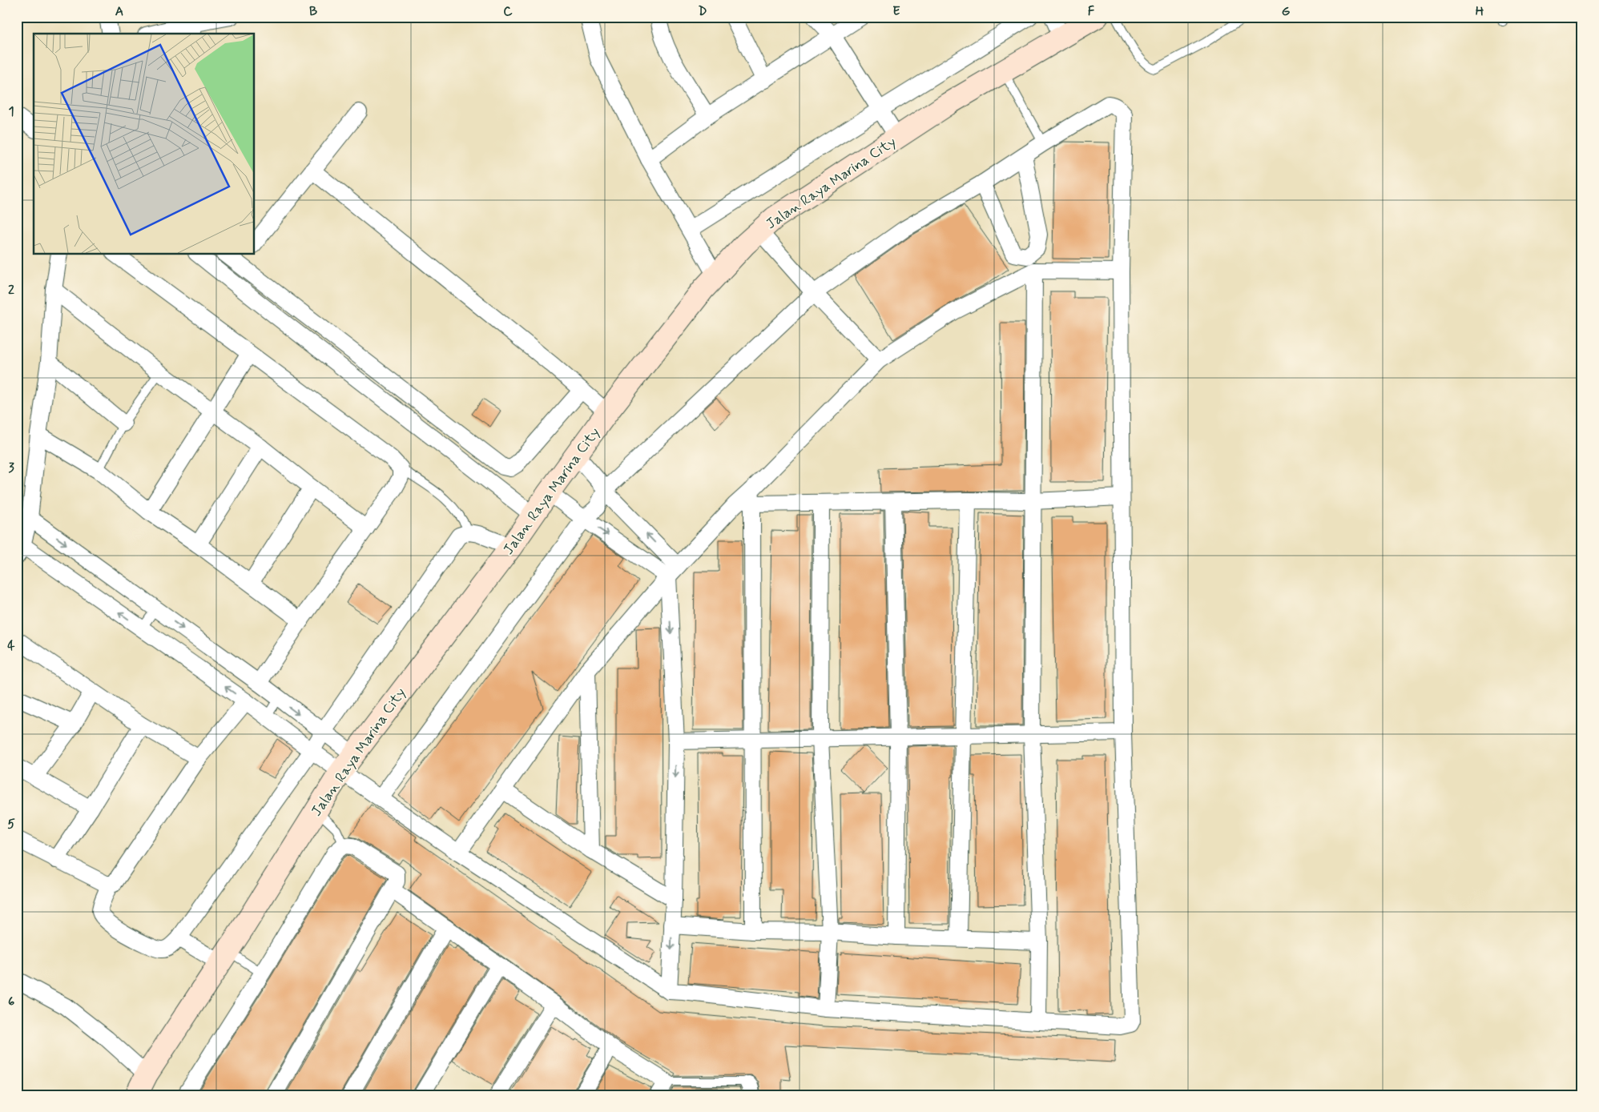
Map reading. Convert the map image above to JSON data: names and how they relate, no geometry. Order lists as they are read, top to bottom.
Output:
{
  "streets": {
    "main road": ["Jalan Raya Marina City"]
  },
  "grid": {
    "columns": [
      "A",
      "B",
      "C",
      "D",
      "E",
      "F",
      "G",
      "H"
    ],
    "rows": [
      "1",
      "2",
      "3",
      "4",
      "5",
      "6"
    ]
  }
}
